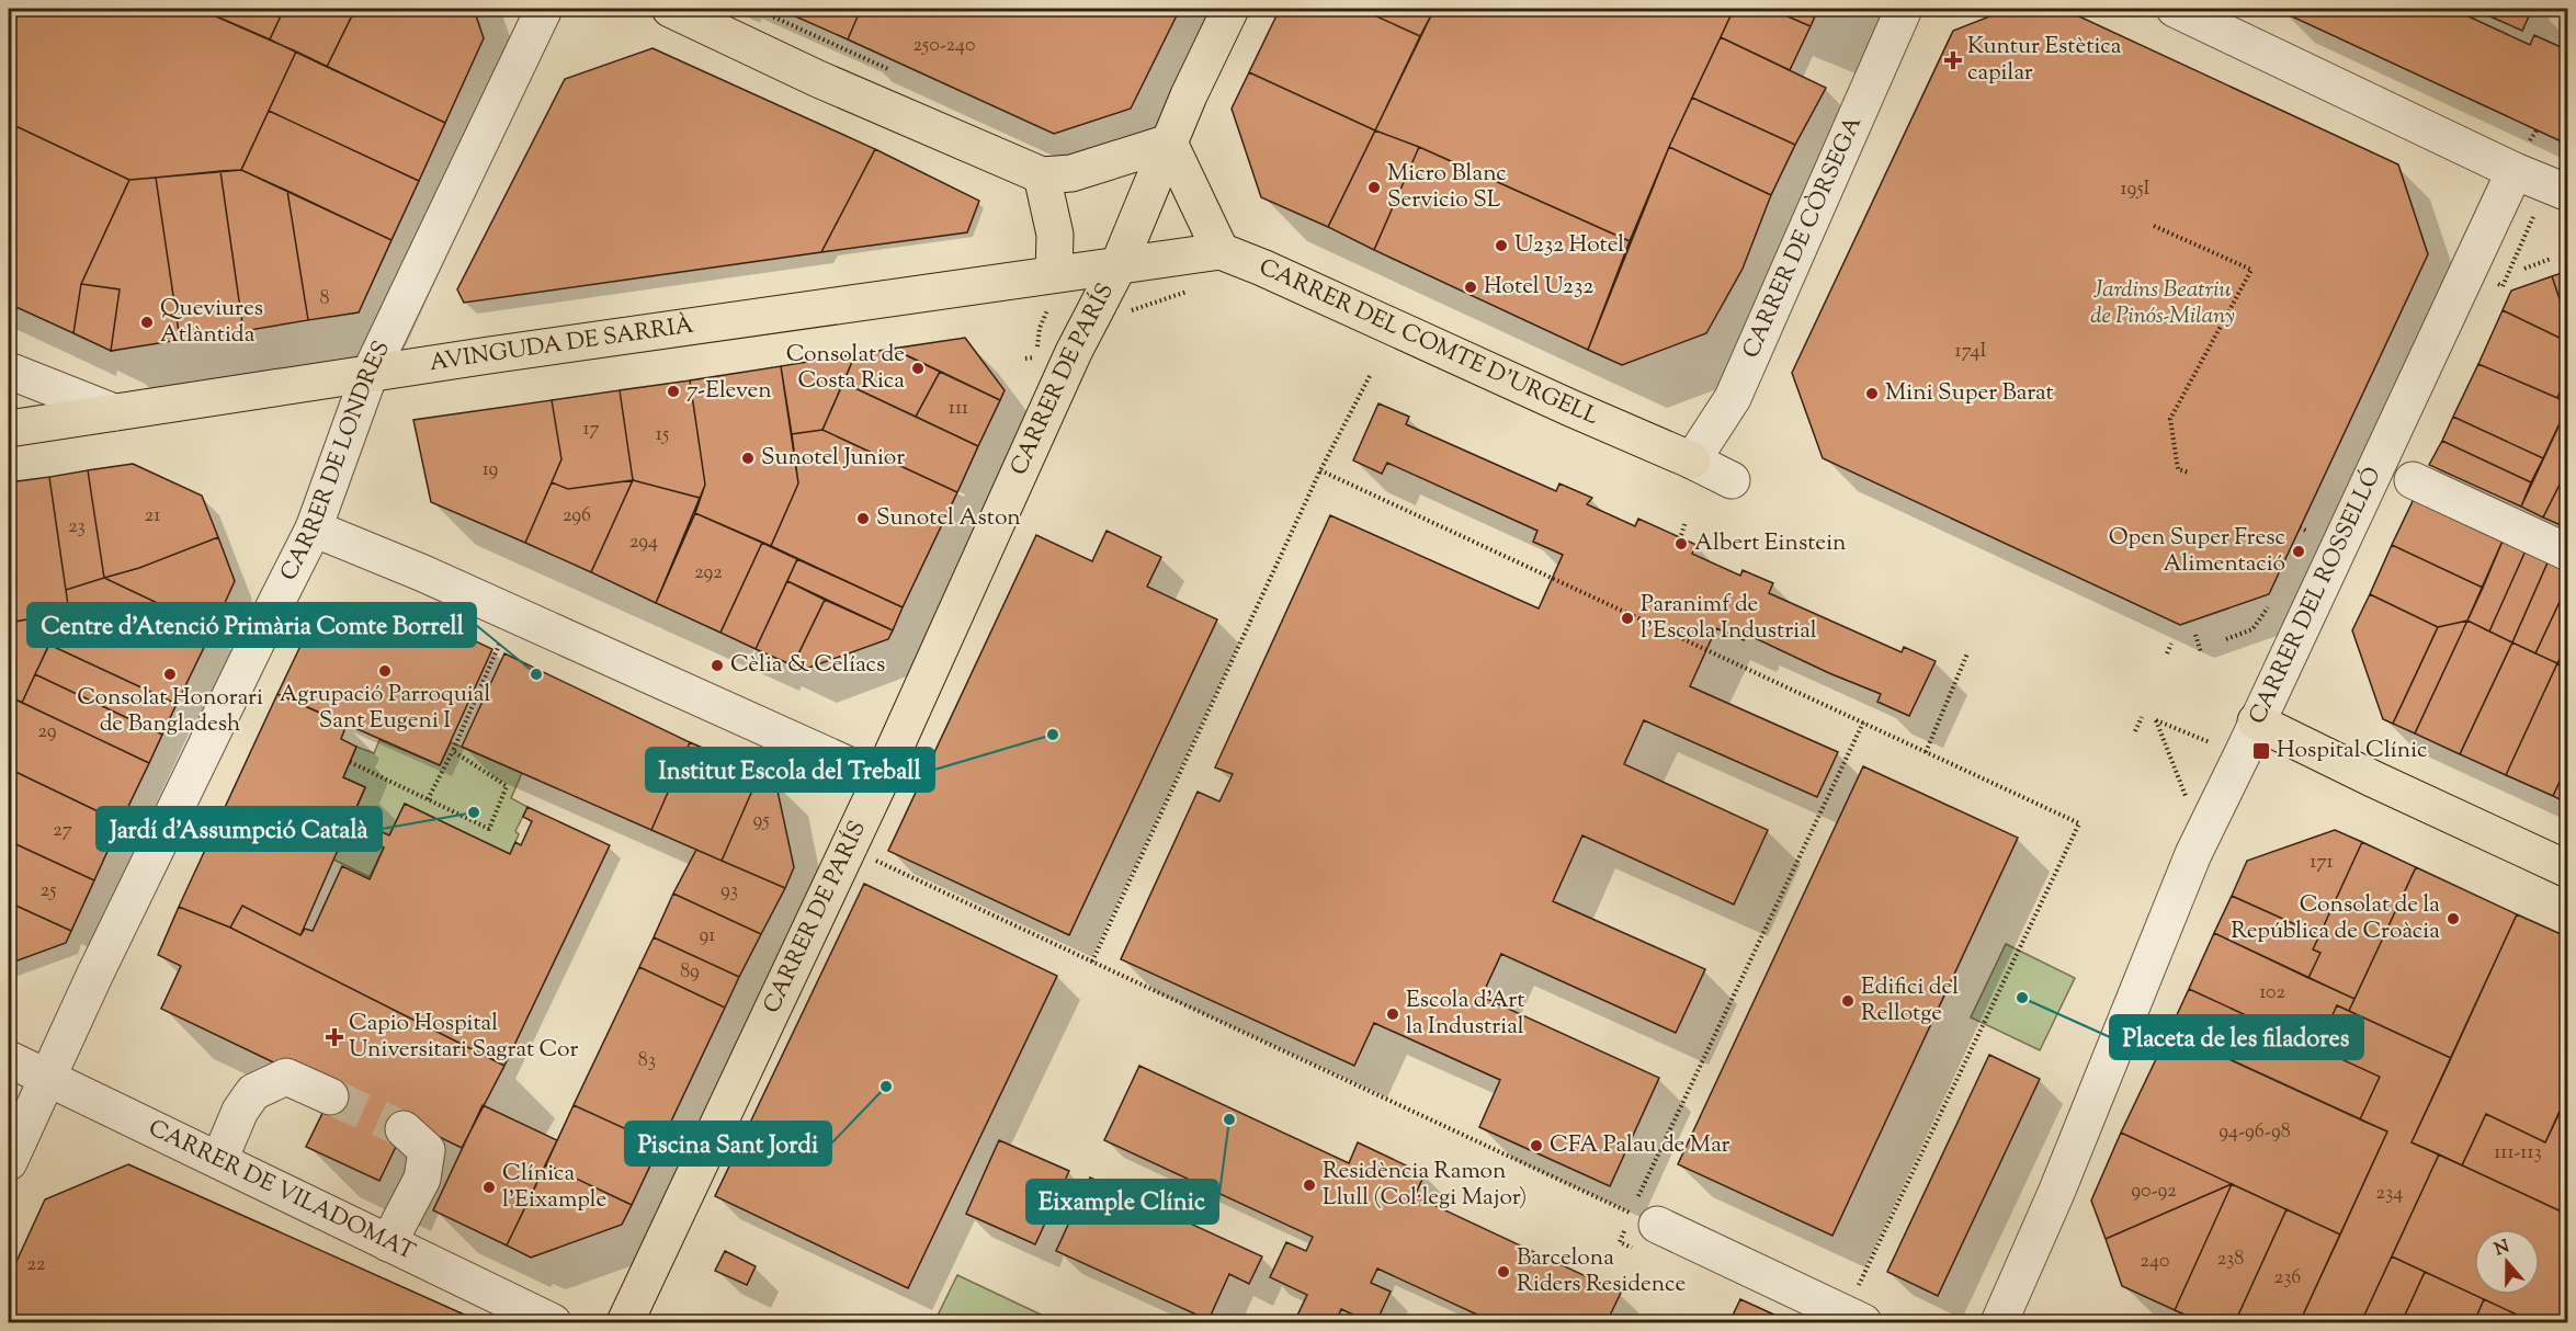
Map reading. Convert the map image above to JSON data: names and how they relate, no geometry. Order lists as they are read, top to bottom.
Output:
{
  "streets": {
    "main road": ["CARRER DEL COMTE D'URGELL", "AVINGUDA DE SARRIÀ", "CARRER DE PARÍS"],
    "street": [
      "CARRER DE CÒRSEGA",
      "CARRER DE LONDRES",
      "CARRER DEL ROSSELLÓ",
      "CARRER DE VILADOMAT"
    ]
  },
  "crossings": [
    ["CARRER DE CÒRSEGA", "CARRER DEL COMTE D'URGELL"],
    ["AVINGUDA DE SARRIÀ", "CARRER DE PARÍS"],
    ["AVINGUDA DE SARRIÀ", "CARRER DE LONDRES"],
    ["CARRER DE LONDRES", "CARRER DE VILADOMAT"]
  ],
  "parks": ["Jardins Beatriu de Pinós-Milany"],
  "places": {
    "health": ["Kuntur Estètica capilar", "Capio Hospital Universitari Sagrat Cor"],
    "other": [
      "Micro Blanc Servicio SL",
      "U232 Hotel",
      "Hotel U232",
      "Queviures Atlàntida",
      "Consolat de Costa Rica",
      "7-Eleven",
      "Mini Super Barat",
      "Sunotel Junior",
      "Sunotel Aston",
      "Albert Einstein",
      "Open Super Fresc Alimentació",
      "Paranimf de l'Escola Industrial",
      "Cèlia & Celíacs",
      "Agrupació Parroquial Sant Eugeni I",
      "Consolat Honorari de Bangladesh",
      "Centre d'Atenció Primària Comte Borrell",
      "Institut Escola del Treball",
      "Jardí d'Assumpció Català",
      "Consolat de la República de Croàcia",
      "Placeta de les filadores",
      "Edifici del Rellotge",
      "Escola d'Art la Industrial",
      "Piscina Sant Jordi",
      "Eixample Clínic",
      "CFA Palau de Mar",
      "Residència Ramon Llull (Col·legi Major)",
      "Clínica l'Eixample",
      "Barcelona Riders Residence"
    ],
    "transit": ["Hospital Clínic"]
  },
  "house_numbers": [
    "250-240",
    "195I",
    "8",
    "174I",
    "111",
    "17",
    "15",
    "19",
    "21",
    "296",
    "23",
    "294",
    "292",
    "29",
    "95",
    "27",
    "171",
    "25",
    "93",
    "91",
    "89",
    "102",
    "83",
    "94-96-98",
    "111-113",
    "90-92",
    "234",
    "238",
    "240",
    "22",
    "236"
  ],
  "north": "top"
}
